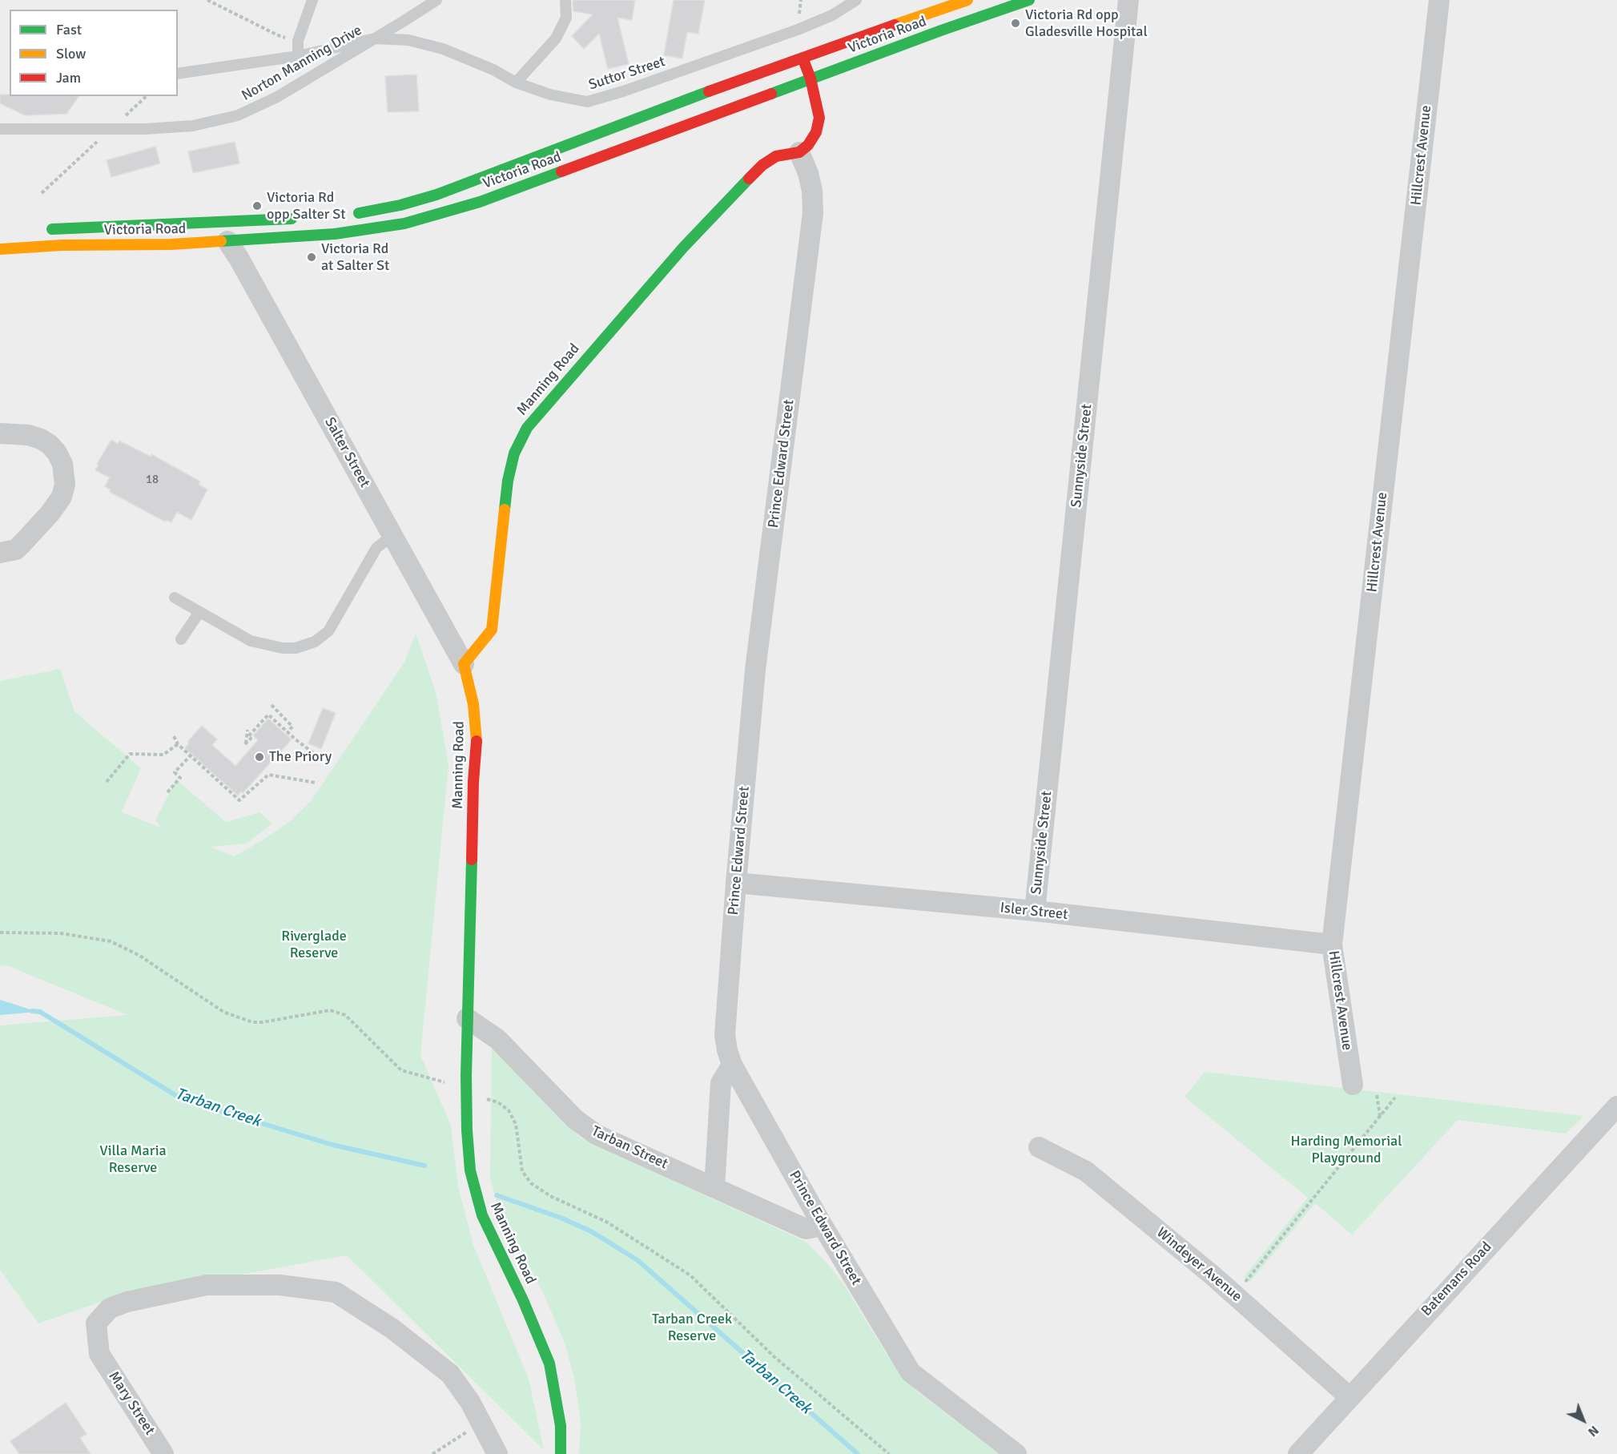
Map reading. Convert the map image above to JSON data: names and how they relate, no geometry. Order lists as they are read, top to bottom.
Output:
{
  "streets": {
    "main road": ["Victoria Road", "Manning Road"],
    "street": [
      "Hillcrest Avenue",
      "Salter Street",
      "Sunnyside Street",
      "Prince Edward Street",
      "Isler Street",
      "Tarban Street",
      "Windeyer Avenue",
      "Batemans Road",
      "Mary Street"
    ],
    "lane": ["Norton Manning Drive", "Suttor Street"]
  },
  "crossings": [
    ["Victoria Road", "Salter Street"],
    ["Norton Manning Drive", "Suttor Street"],
    ["Hillcrest Avenue", "Isler Street"],
    ["Manning Road", "Salter Street"],
    ["Manning Road", "Prince Edward Street"],
    ["Manning Road", "Tarban Street"],
    ["Sunnyside Street", "Isler Street"],
    ["Prince Edward Street", "Isler Street"],
    ["Prince Edward Street", "Tarban Street"],
    ["Windeyer Avenue", "Batemans Road"]
  ],
  "water": ["Tarban Creek"],
  "parks": [
    "Riverglade Reserve",
    "Harding Memorial Playground",
    "Villa Maria Reserve",
    "Tarban Creek Reserve"
  ],
  "places": [
    "Victoria Rd opp Gladesville Hospital",
    "Victoria Rd opp Salter St",
    "Victoria Rd at Salter St",
    "The Priory"
  ],
  "house_numbers": ["18"],
  "legend": ["Fast", "Slow", "Jam"],
  "north": "bottom right"
}
